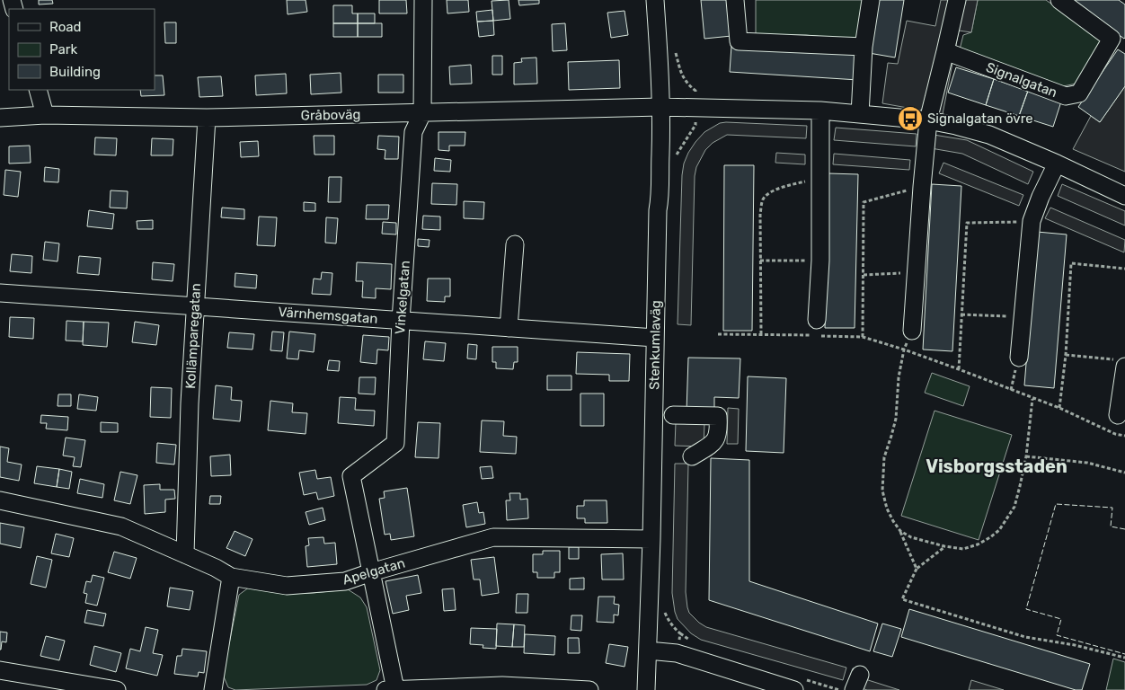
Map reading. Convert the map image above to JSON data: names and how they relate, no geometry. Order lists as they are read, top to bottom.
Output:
{
  "streets": {
    "street": [
      "Signalgatan",
      "Gråboväg",
      "Vinkelgatan",
      "Värnhemsgatan",
      "Kollämparegatan",
      "Stenkumlaväg",
      "Apelgatan"
    ]
  },
  "crossings": [
    ["Gråboväg", "Vinkelgatan"],
    ["Gråboväg", "Kollämparegatan"],
    ["Gråboväg", "Stenkumlaväg"],
    ["Vinkelgatan", "Värnhemsgatan"],
    ["Vinkelgatan", "Apelgatan"],
    ["Värnhemsgatan", "Kollämparegatan"],
    ["Värnhemsgatan", "Stenkumlaväg"],
    ["Kollämparegatan", "Apelgatan"],
    ["Stenkumlaväg", "Apelgatan"]
  ],
  "districts": ["Visborgsstaden"],
  "places": {
    "bus stop": ["Signalgatan övre"]
  },
  "legend": ["Road", "Park", "Building"]
}
